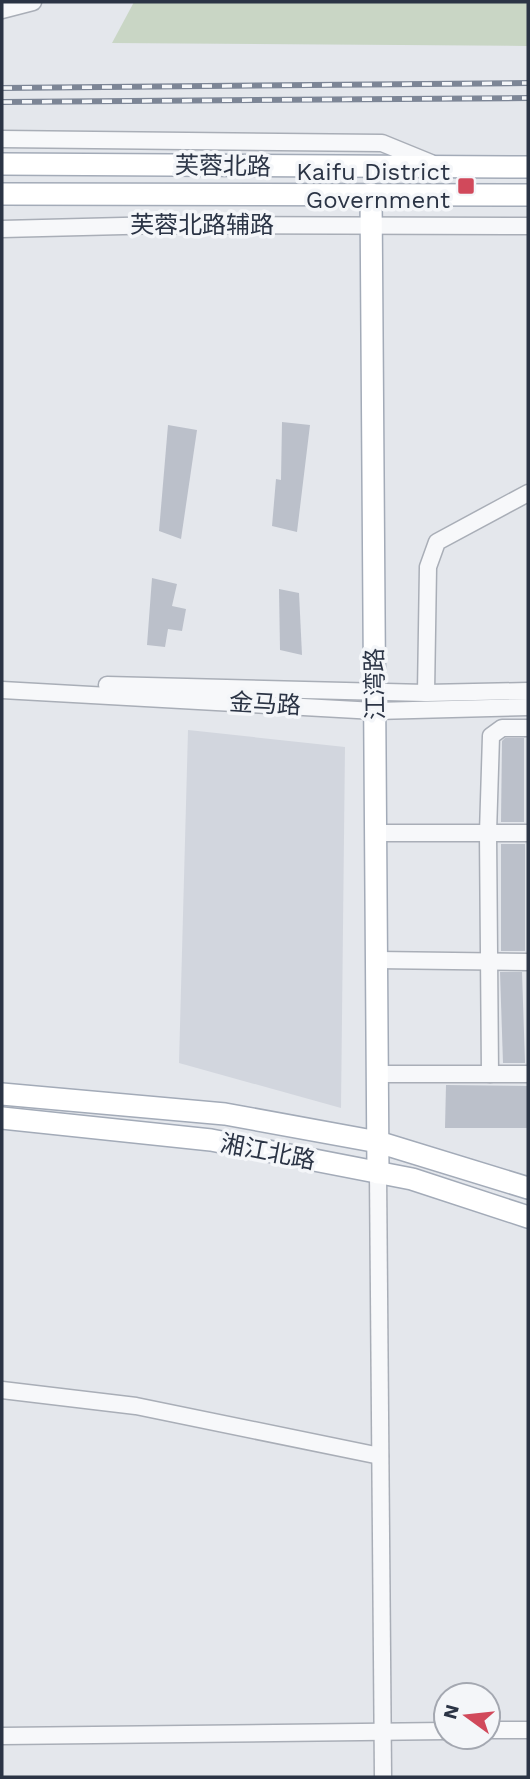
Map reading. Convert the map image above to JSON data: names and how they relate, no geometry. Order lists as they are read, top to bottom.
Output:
{
  "streets": {
    "main road": ["芙蓉北路", "江湾路", "湘江北路"],
    "street": ["芙蓉北路辅路", "金马路"]
  },
  "crossings": [
    ["芙蓉北路", "江湾路"],
    ["芙蓉北路辅路", "江湾路"],
    ["江湾路", "金马路"],
    ["江湾路", "湘江北路"]
  ],
  "places": {
    "transit": ["Kaifu District Government"]
  },
  "north": "left"
}
